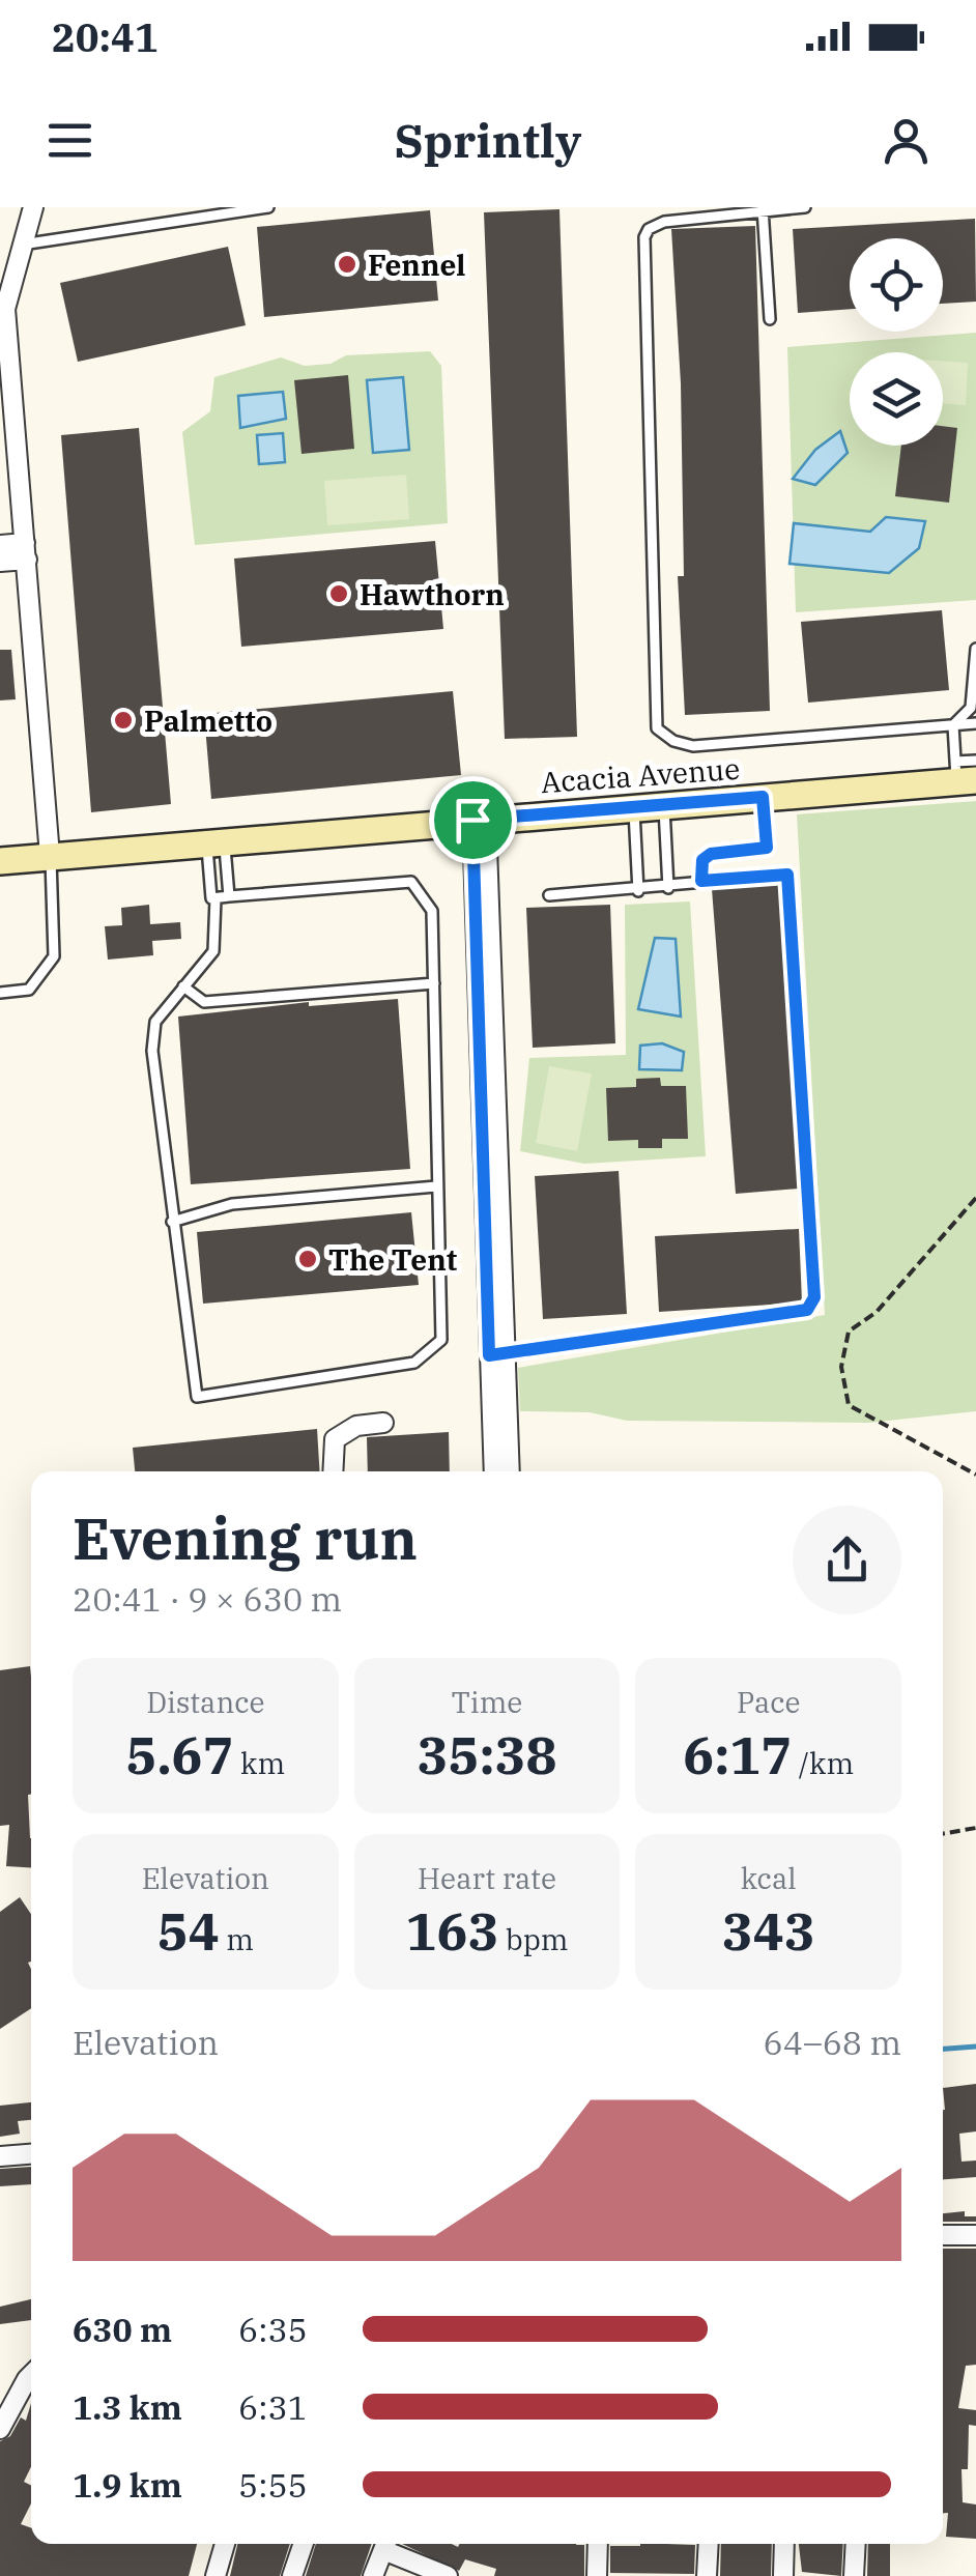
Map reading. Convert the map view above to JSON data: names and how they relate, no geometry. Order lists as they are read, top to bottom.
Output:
{
  "streets": {
    "street": ["Acacia Avenue"]
  },
  "places": [
    "Fennel",
    "Hawthorn",
    "Palmetto",
    "The Tent"
  ],
  "page": {
    "status": "20:41",
    "header": "Sprintly",
    "heading": ["Evening run", "20:41 · 9 × 630 m"],
    "stats": [
      ["Distance", "5.67 km"],
      ["Time", "35:38"],
      ["Pace", "6:17 /km"],
      ["Elevation", "54 m"],
      ["Heart rate", "163 bpm"],
      ["kcal", "343"]
    ],
    "chart": ["Elevation", "64–68 m"],
    "list": [
      {
        "name": "630 m",
        "note": "6:35"
      },
      {
        "name": "1.3 km",
        "note": "6:31"
      },
      {
        "name": "1.9 km",
        "note": "5:55"
      }
    ]
  }
}
